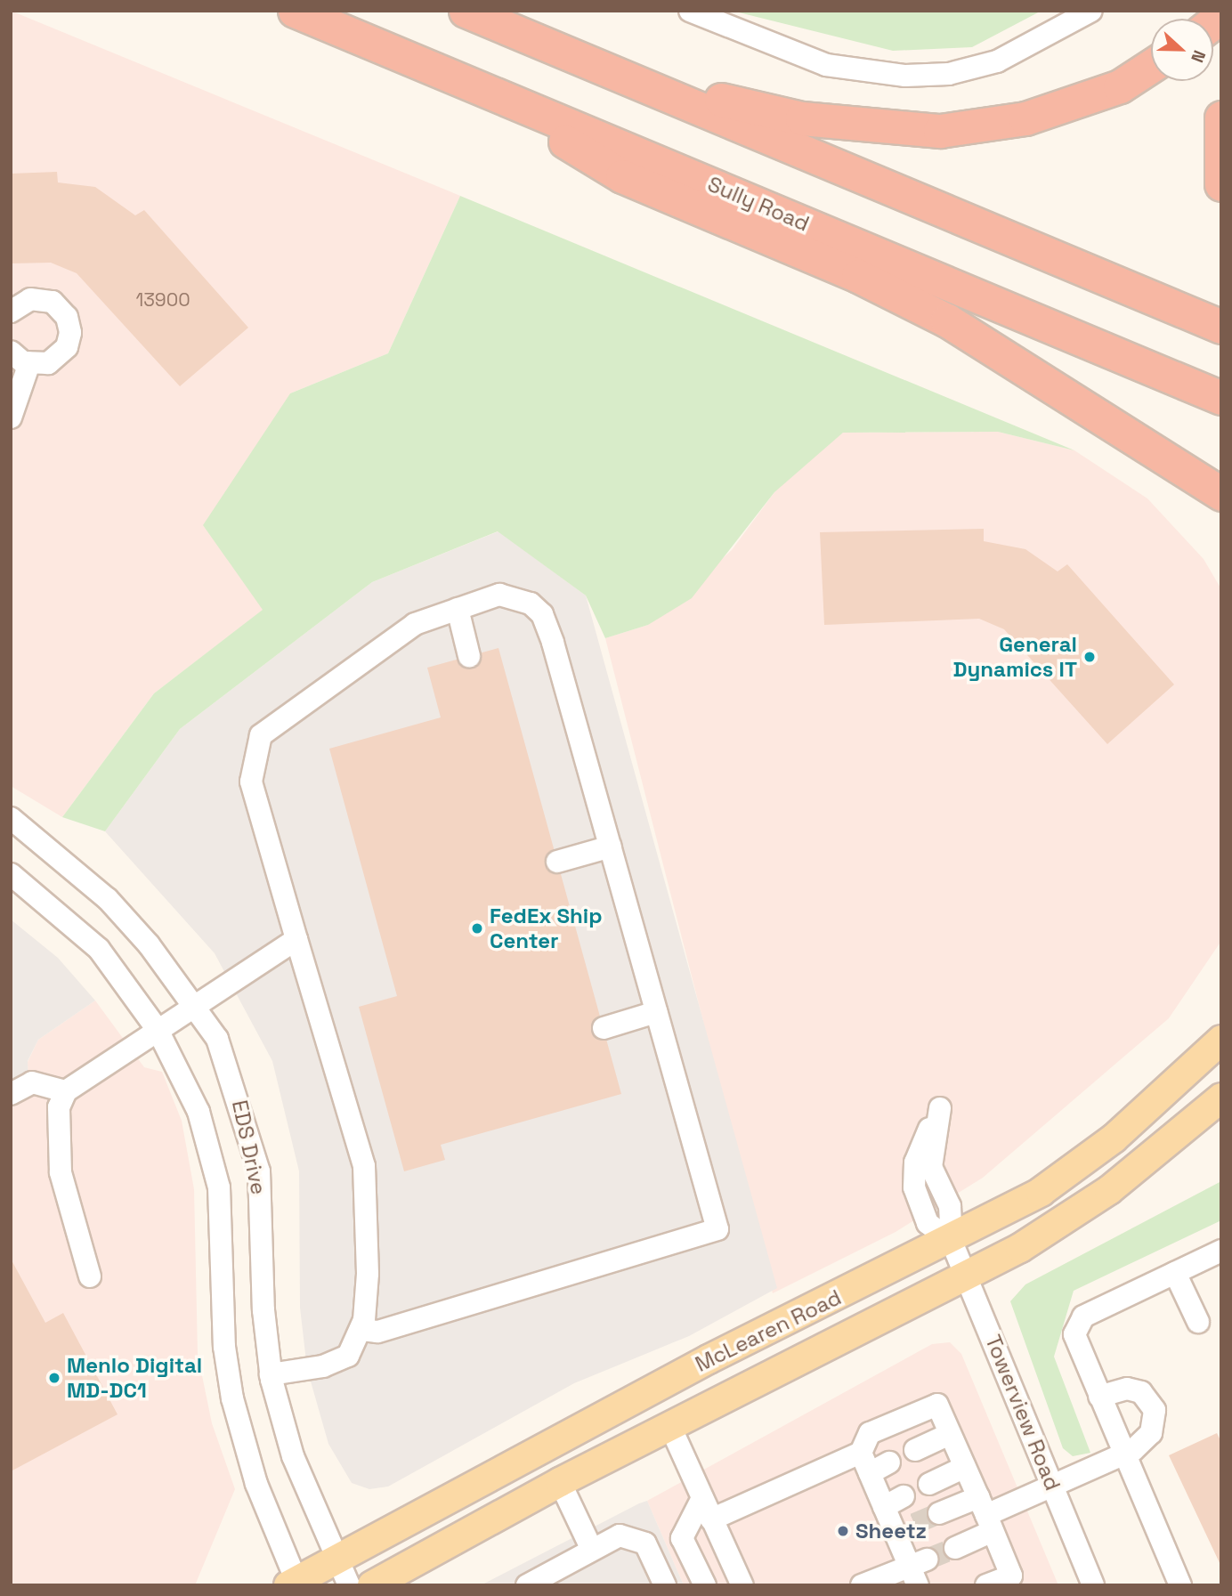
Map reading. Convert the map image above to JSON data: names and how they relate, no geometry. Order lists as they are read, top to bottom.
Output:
{
  "streets": {
    "highway": ["Sully Road"],
    "main road": ["McLearen Road"],
    "street": ["EDS Drive", "Towerview Road"]
  },
  "crossings": [
    ["EDS Drive", "McLearen Road"],
    ["McLearen Road", "Towerview Road"]
  ],
  "places": [
    "General Dynamics IT",
    "FedEx Ship Center",
    "Menlo Digital MD-DC1",
    "Sheetz"
  ],
  "house_numbers": ["13900"],
  "north": "right"
}
